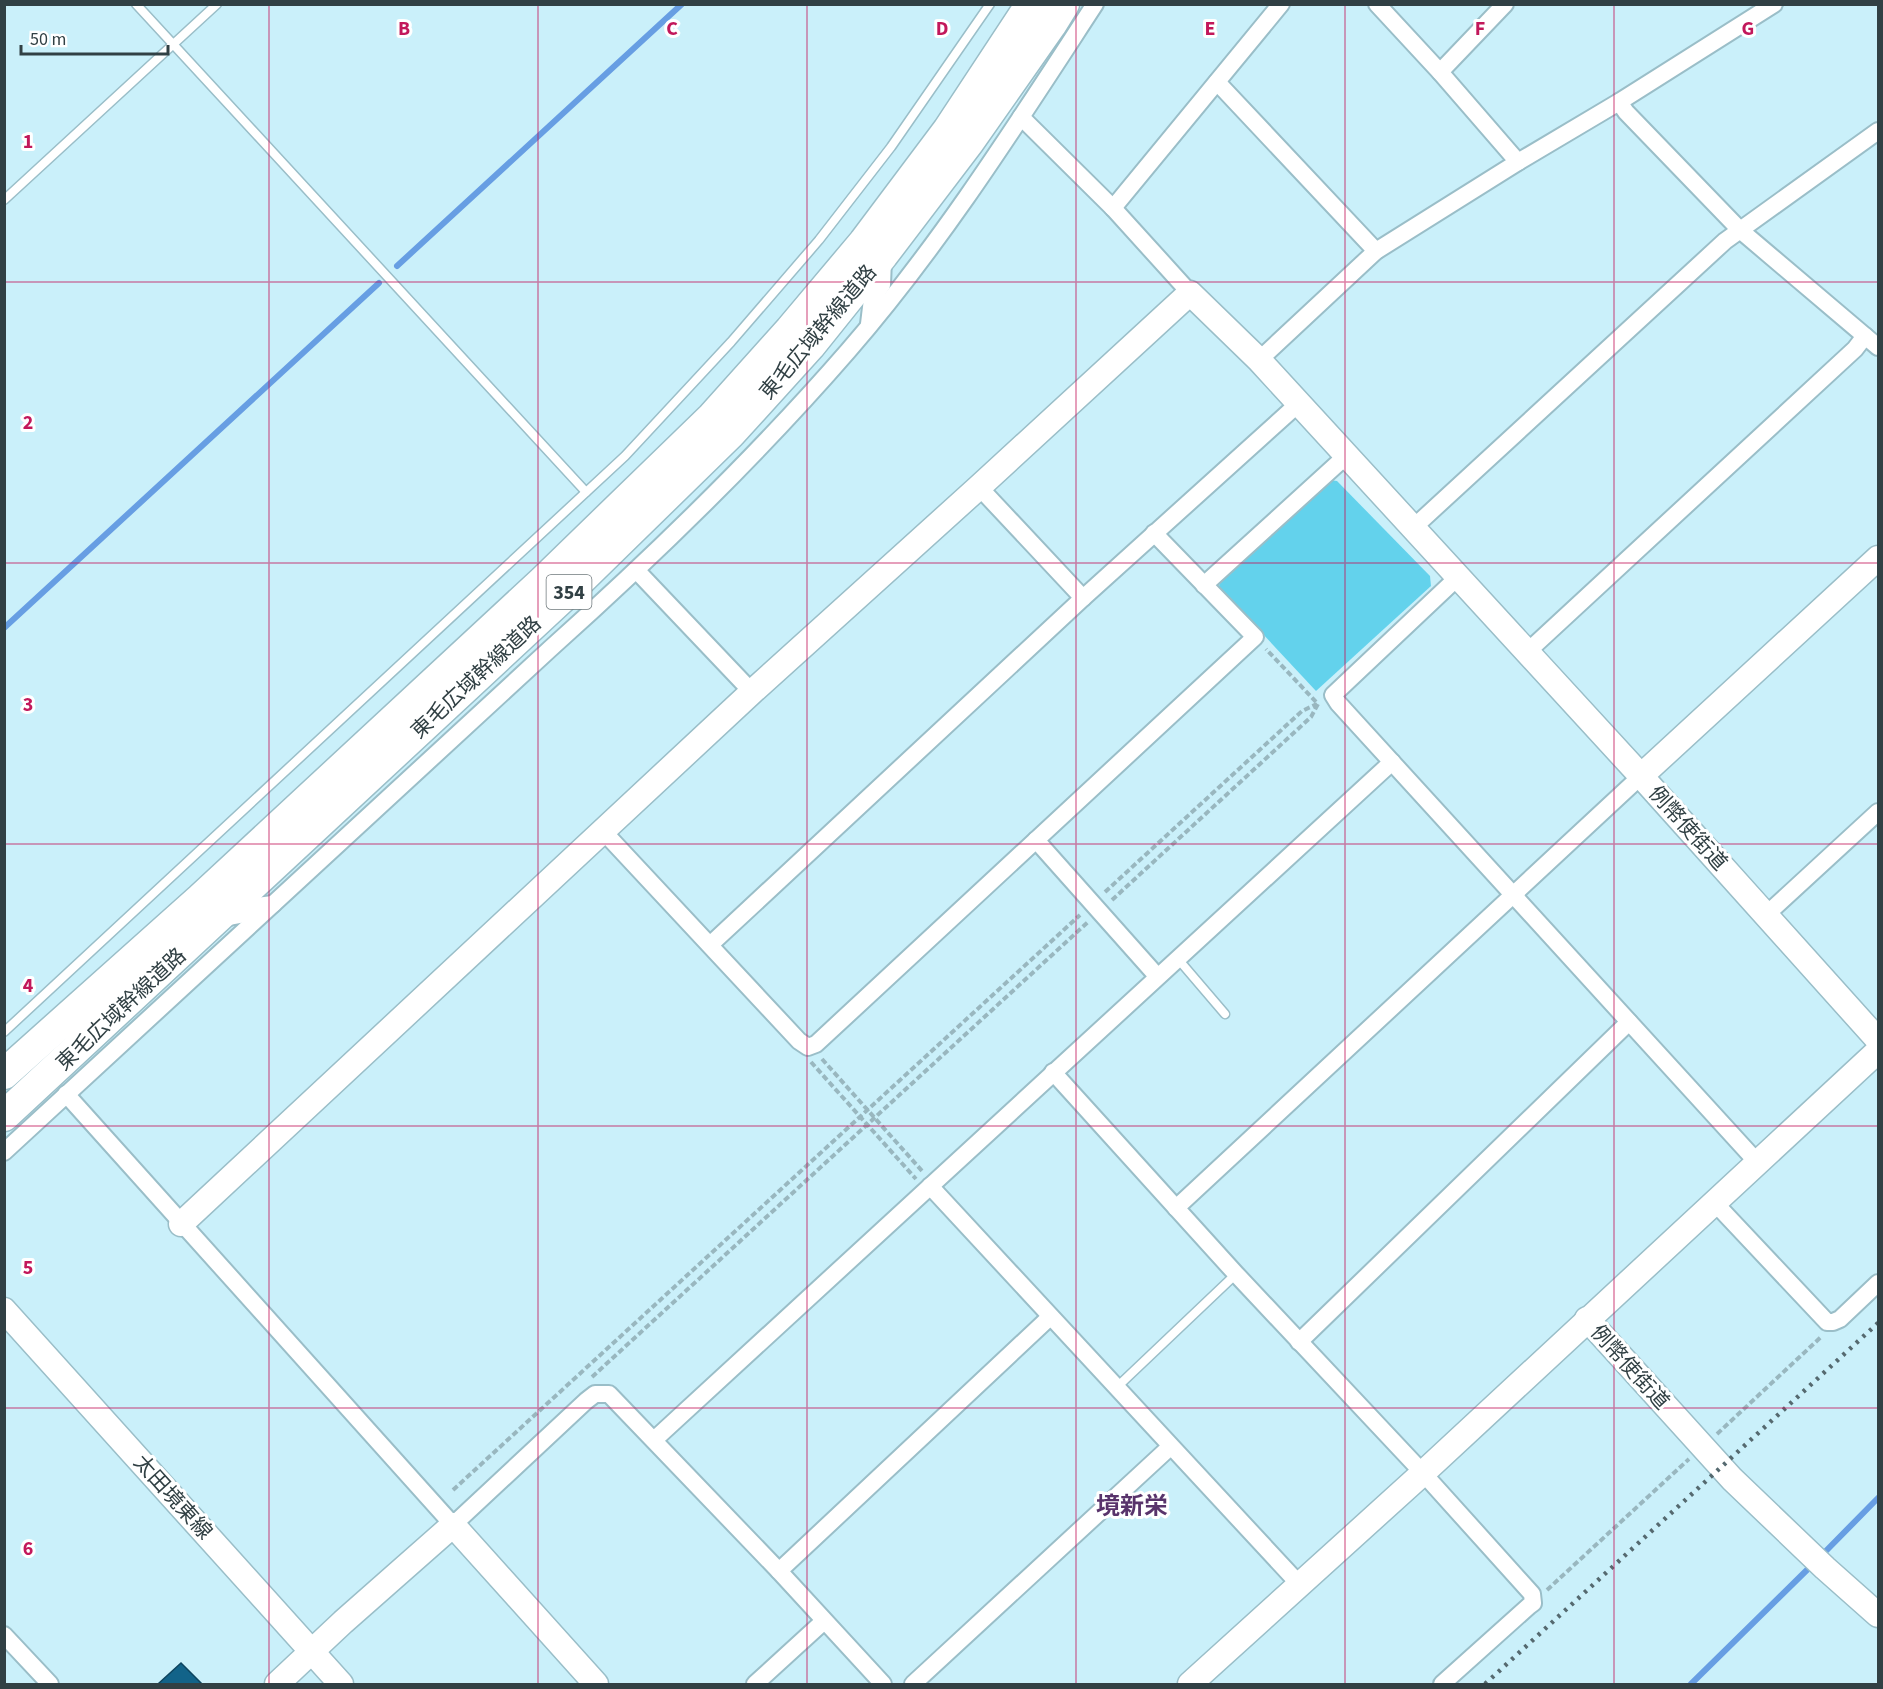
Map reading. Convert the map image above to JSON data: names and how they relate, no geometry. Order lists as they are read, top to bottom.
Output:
{
  "streets": {
    "highway": ["東毛広域幹線道路", "354"],
    "street": ["例幣使街道", "太田境東線"]
  },
  "districts": ["境新栄"],
  "scale_bar": "50 m",
  "grid": {
    "columns": [
      "B",
      "C",
      "D",
      "E",
      "F",
      "G"
    ],
    "rows": [
      "1",
      "2",
      "3",
      "4",
      "5",
      "6"
    ]
  }
}
